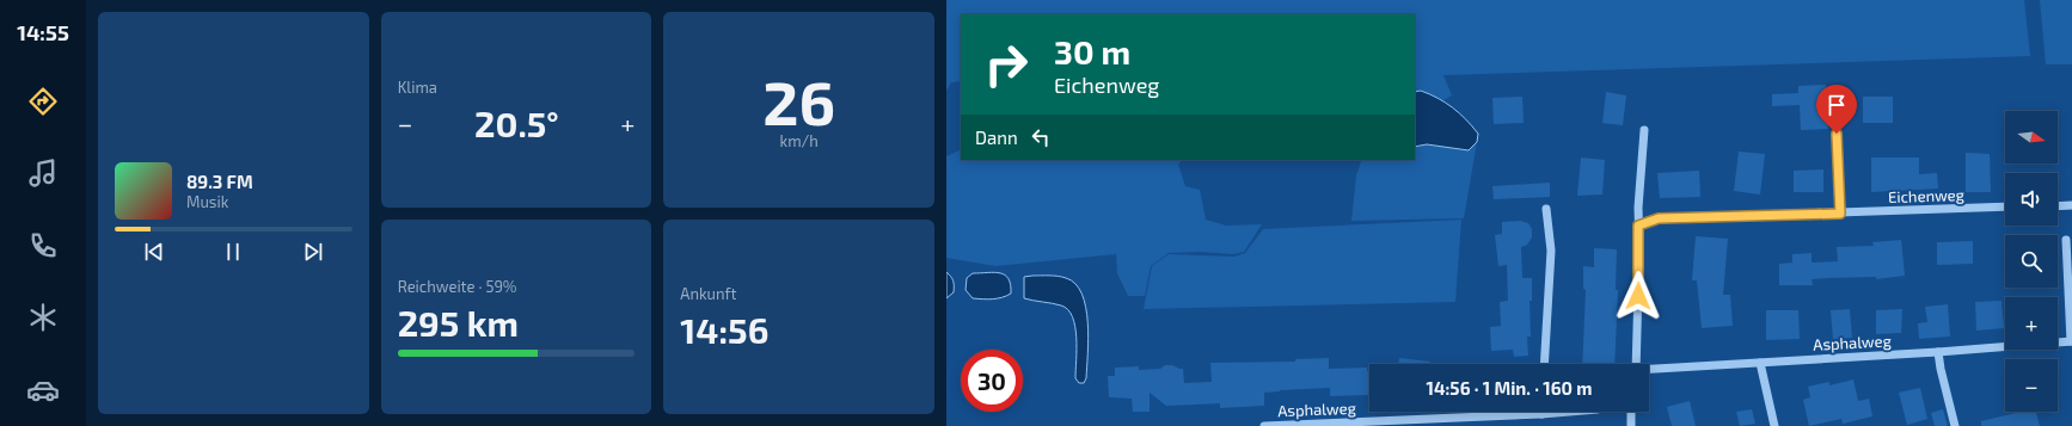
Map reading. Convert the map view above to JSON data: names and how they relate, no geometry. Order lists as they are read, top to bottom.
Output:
{
  "streets": {
    "street": ["Eichenweg", "Asphalweg"]
  },
  "north": "right",
  "page": {
    "tabs": "14:55",
    "tile": [
      "Klima",
      ["26", "km/h"],
      ["Reichweite · 59%", "295 km"],
      ["Ankunft", "14:56"]
    ],
    "turn": ["30 m", "Eichenweg"],
    "heat": ["−", "20.5°", "+"],
    "map_buttons": ["+", "−"],
    "then": "Dann",
    "song": ["89.3 FM", "Musik"],
    "limit": "30",
    "trip": "14:56 · 1 Min. · 160 m"
  }
}
